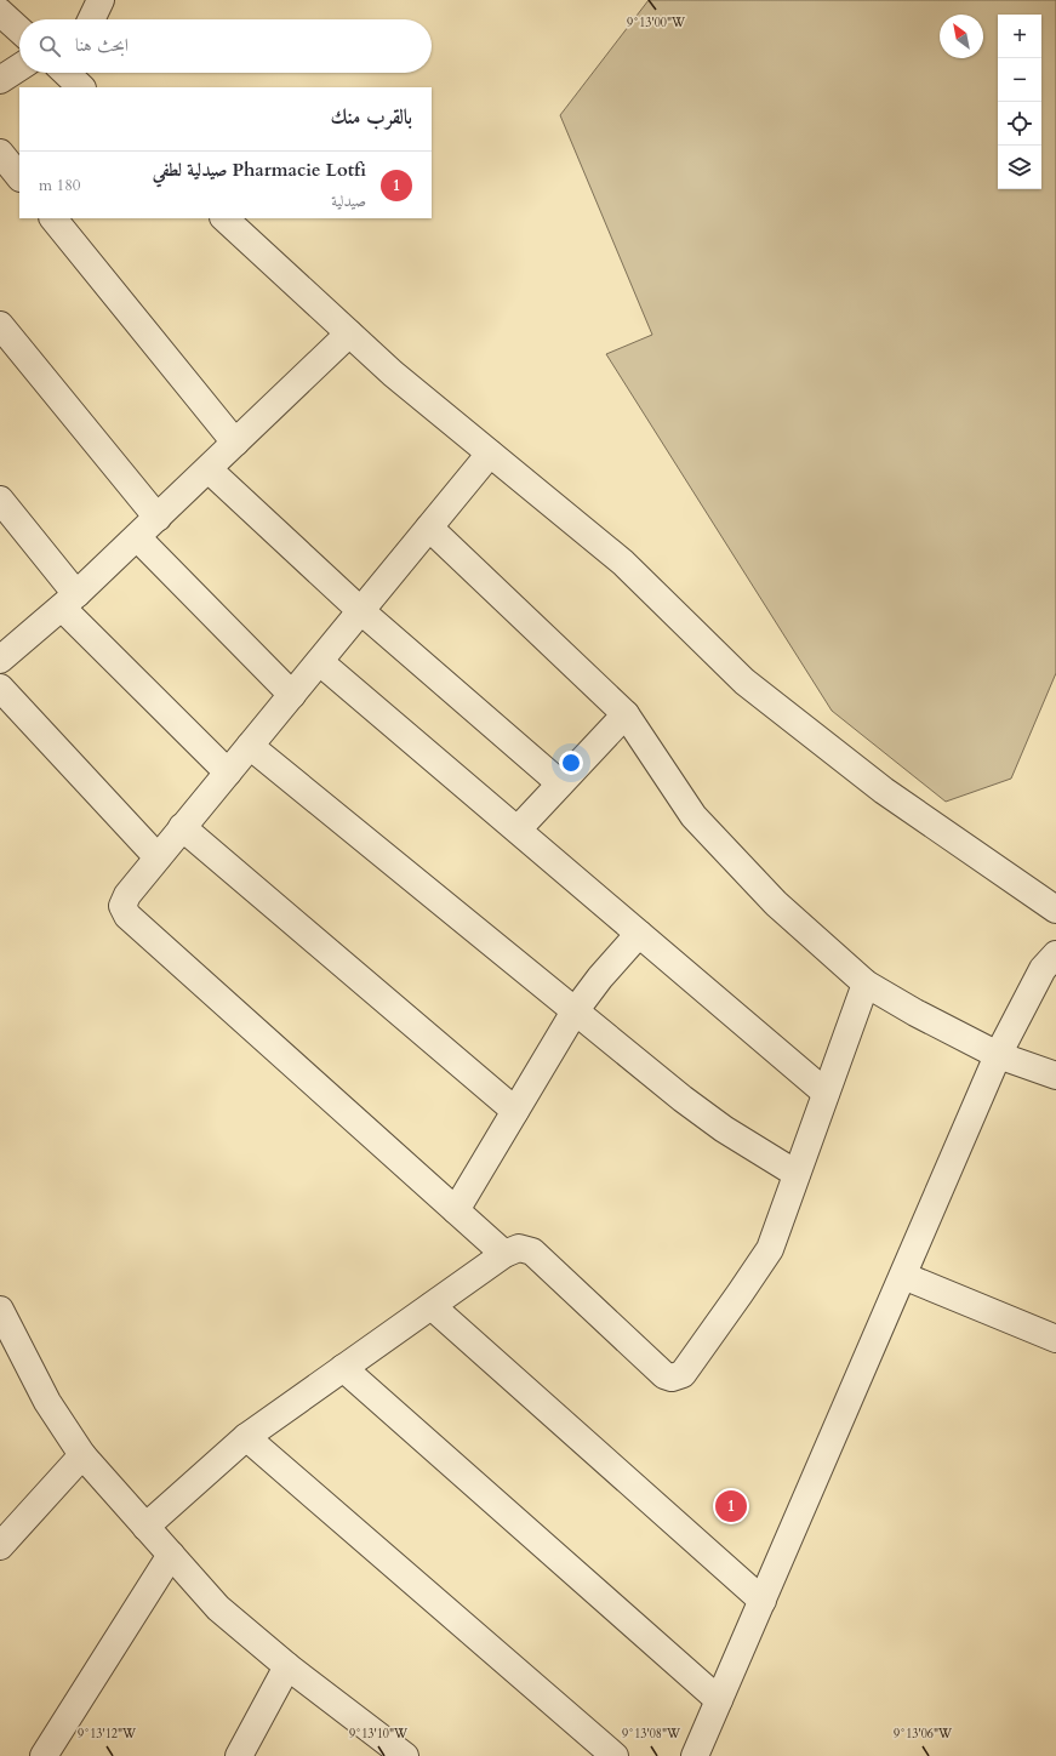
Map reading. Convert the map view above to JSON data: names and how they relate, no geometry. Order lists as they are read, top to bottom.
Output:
{
  "north": "top left",
  "page": {
    "map_buttons": ["+", "−"],
    "search": "ابحث هنا",
    "heading": "بالقرب منك",
    "list": [
      {
        "mark": "1",
        "name": "Pharmacie Lotfi صيدلية لطفي",
        "note": "صيدلية",
        "value": "180 m"
      }
    ],
    "pins": "1"
  },
  "coordinates": [
    "9°13'00\"W",
    "9°13'12\"W",
    "9°13'10\"W",
    "9°13'08\"W",
    "9°13'06\"W"
  ]
}
